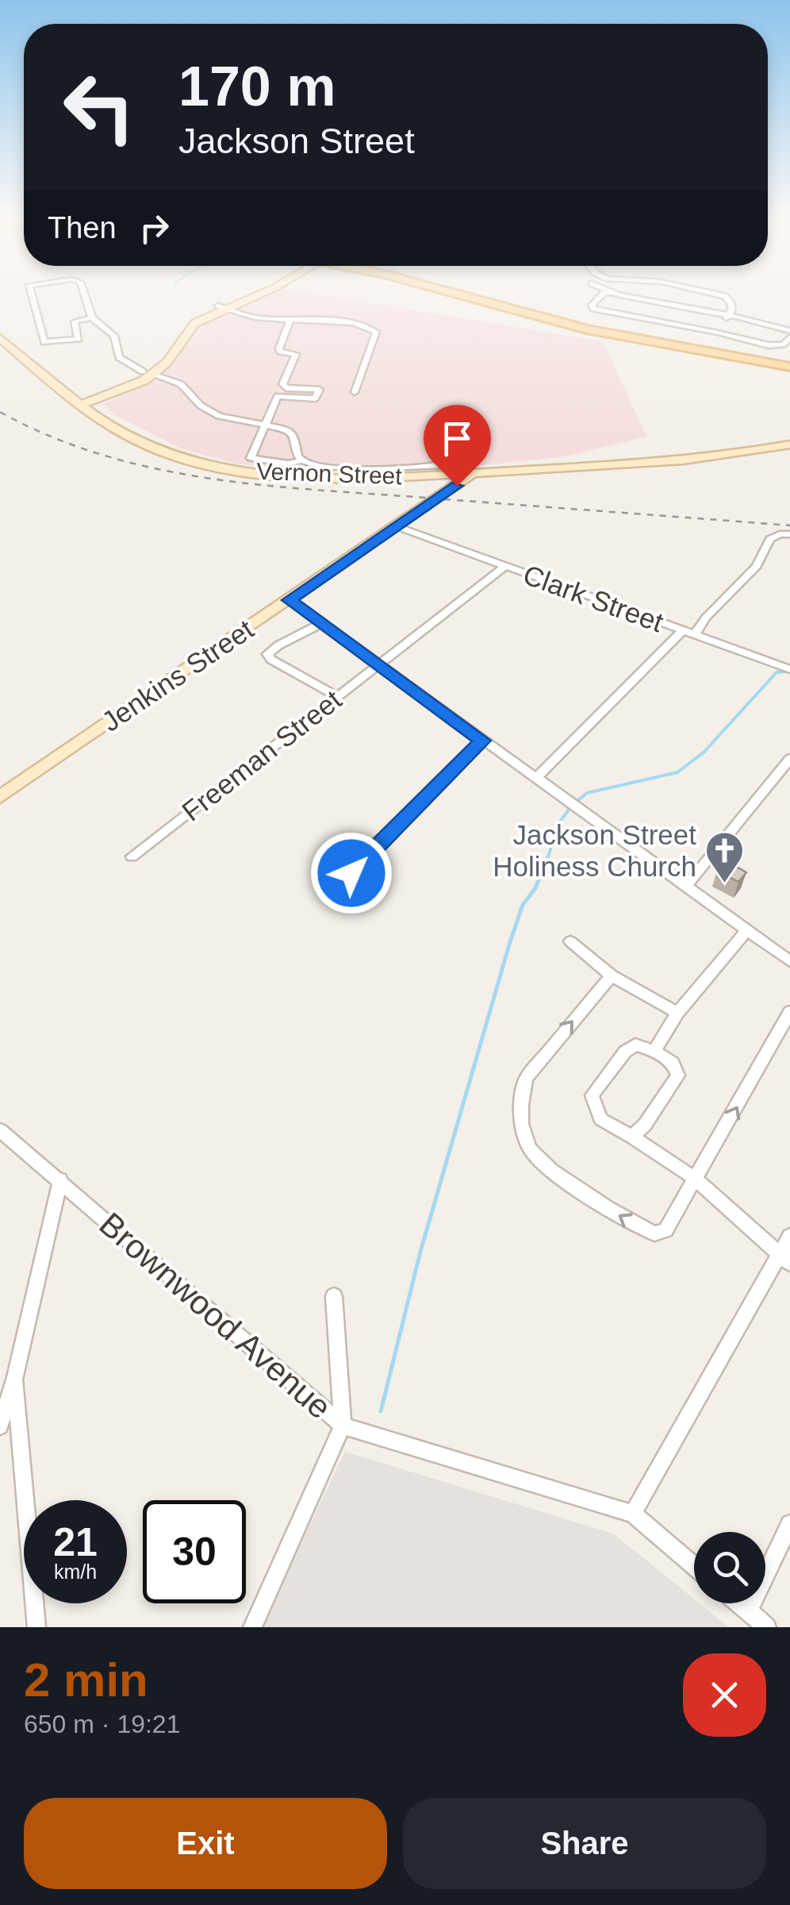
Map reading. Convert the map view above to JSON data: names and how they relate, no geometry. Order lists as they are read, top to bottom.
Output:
{
  "streets": {
    "street": [
      "Vernon Street",
      "Clark Street",
      "Jenkins Street",
      "Freeman Street",
      "Brownwood Avenue"
    ]
  },
  "crossings": [
    ["Vernon Street", "Jenkins Street"],
    ["Clark Street", "Jenkins Street"],
    ["Clark Street", "Freeman Street"]
  ],
  "places": {
    "church": ["Jackson Street Holiness Church"]
  },
  "page": {
    "turn": ["170 m", "Jackson Street"],
    "then": "Then",
    "speed": "21 km/h",
    "limit": "30",
    "heading": ["2 min", "650 m · 19:21"],
    "buttons": ["Exit", "Share"]
  }
}
